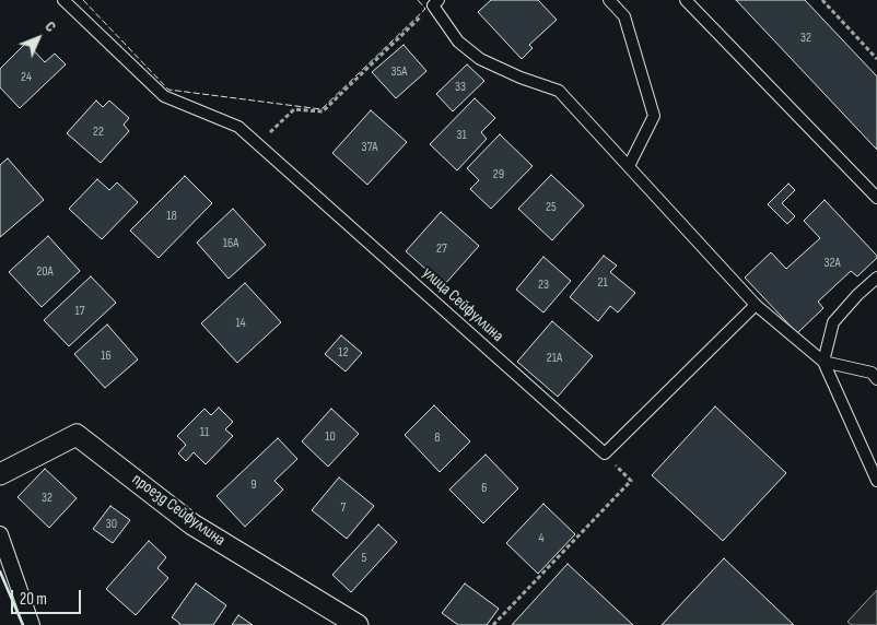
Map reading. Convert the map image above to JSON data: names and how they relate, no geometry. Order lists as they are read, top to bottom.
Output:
{
  "streets": {
    "street": ["проезд Сейфуллина"],
    "lane": ["улица Сейфуллина"]
  },
  "house_numbers": [
    "32",
    "35А",
    "24",
    "33",
    "22",
    "31",
    "37А",
    "29",
    "25",
    "18",
    "16А",
    "27",
    "32А",
    "20А",
    "21",
    "23",
    "17",
    "14",
    "12",
    "16",
    "21А",
    "11",
    "10",
    "8",
    "9",
    "6",
    "32",
    "7",
    "30",
    "4",
    "5"
  ],
  "scale_bar": "20 m",
  "north": "top right"
}
